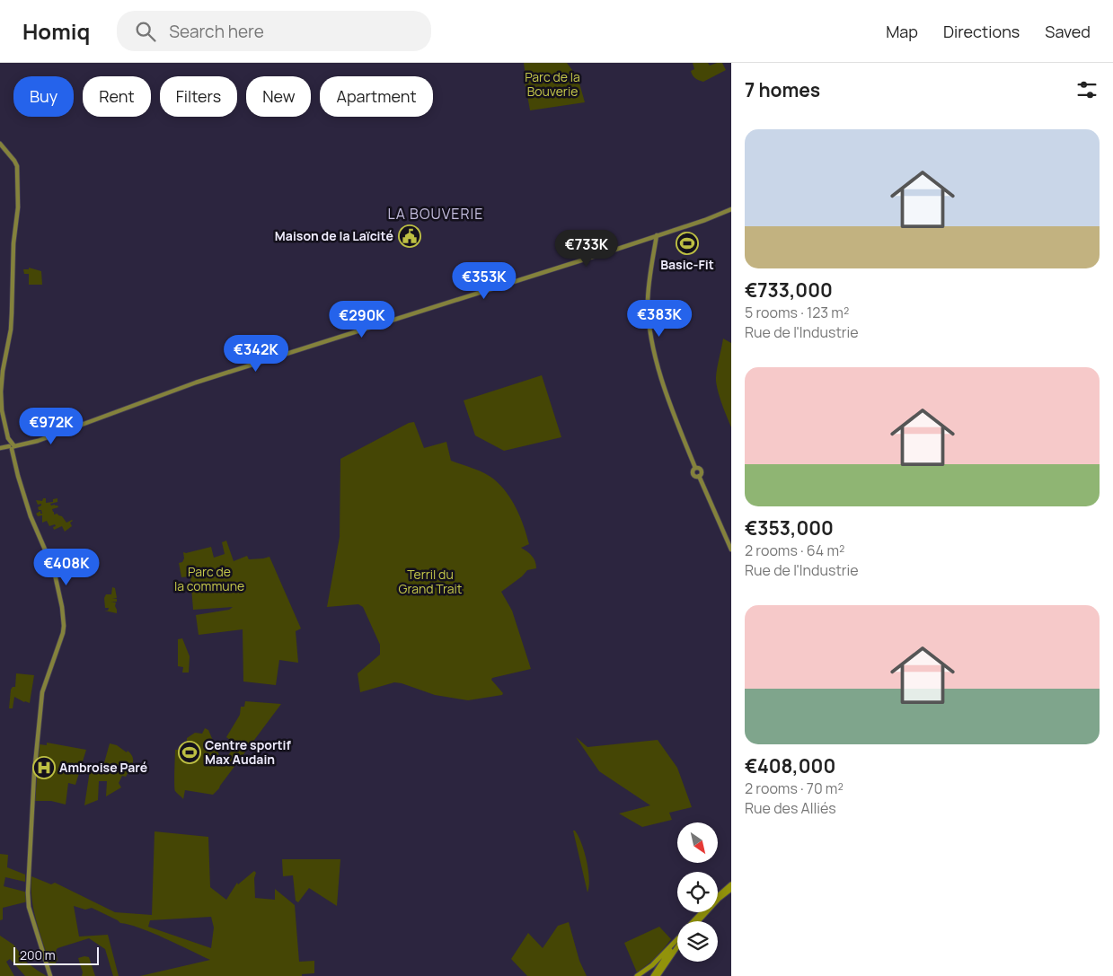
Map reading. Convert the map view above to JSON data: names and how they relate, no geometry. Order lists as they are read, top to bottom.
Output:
{
  "districts": ["LA BOUVERIE"],
  "parks": ["Parc de la Bouverie", "Parc de la commune", "Terril du Grand Trait"],
  "places": {
    "public building": ["Maison de la Laïcité"],
    "sports": ["Basic-Fit", "Centre sportif Max Audain"],
    "hospital": ["Ambroise Paré"]
  },
  "scale_bar": "200 m",
  "north": "bottom right",
  "page": {
    "header": "Homiq",
    "search": "Search here",
    "nav": ["Map", "Directions", "Saved"],
    "heading": "7 homes",
    "chip": [
      "Buy",
      "Rent",
      "Filters",
      "New",
      "Apartment"
    ],
    "list": [
      {
        "name": "€733,000",
        "note": "5 rooms · 123 m² · Rue de l'Industrie"
      },
      {
        "name": "€353,000",
        "note": "2 rooms · 64 m² · Rue de l'Industrie"
      },
      {
        "name": "€408,000",
        "note": "2 rooms · 70 m² · Rue des Alliés"
      }
    ],
    "price": [
      "€733K",
      "€353K",
      "€383K",
      "€290K",
      "€342K",
      "€972K",
      "€408K"
    ],
    "scale": "200 m"
  }
}
